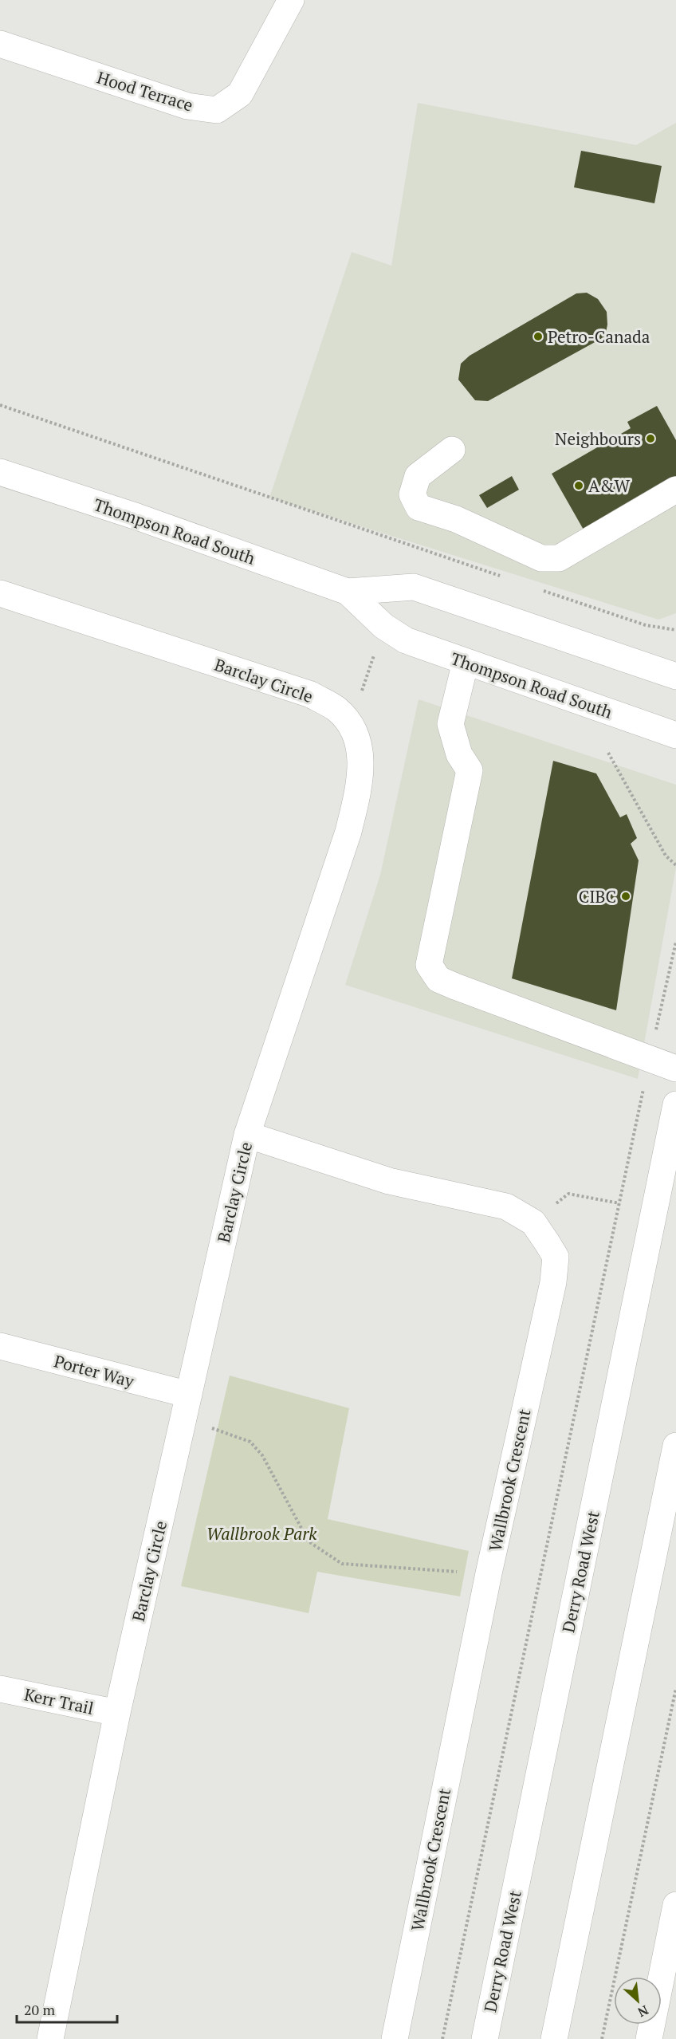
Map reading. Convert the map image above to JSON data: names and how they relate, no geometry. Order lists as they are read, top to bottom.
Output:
{
  "streets": {
    "street": [
      "Hood Terrace",
      "Thompson Road South",
      "Barclay Circle",
      "Porter Way",
      "Wallbrook Crescent",
      "Derry Road West",
      "Kerr Trail"
    ]
  },
  "crossings": [
    ["Barclay Circle", "Porter Way"],
    ["Barclay Circle", "Wallbrook Crescent"],
    ["Barclay Circle", "Kerr Trail"]
  ],
  "parks": ["Wallbrook Park"],
  "places": [
    "Petro-Canada",
    "Neighbours",
    "A&W",
    "CIBC"
  ],
  "scale_bar": "20 m",
  "north": "bottom right"
}
